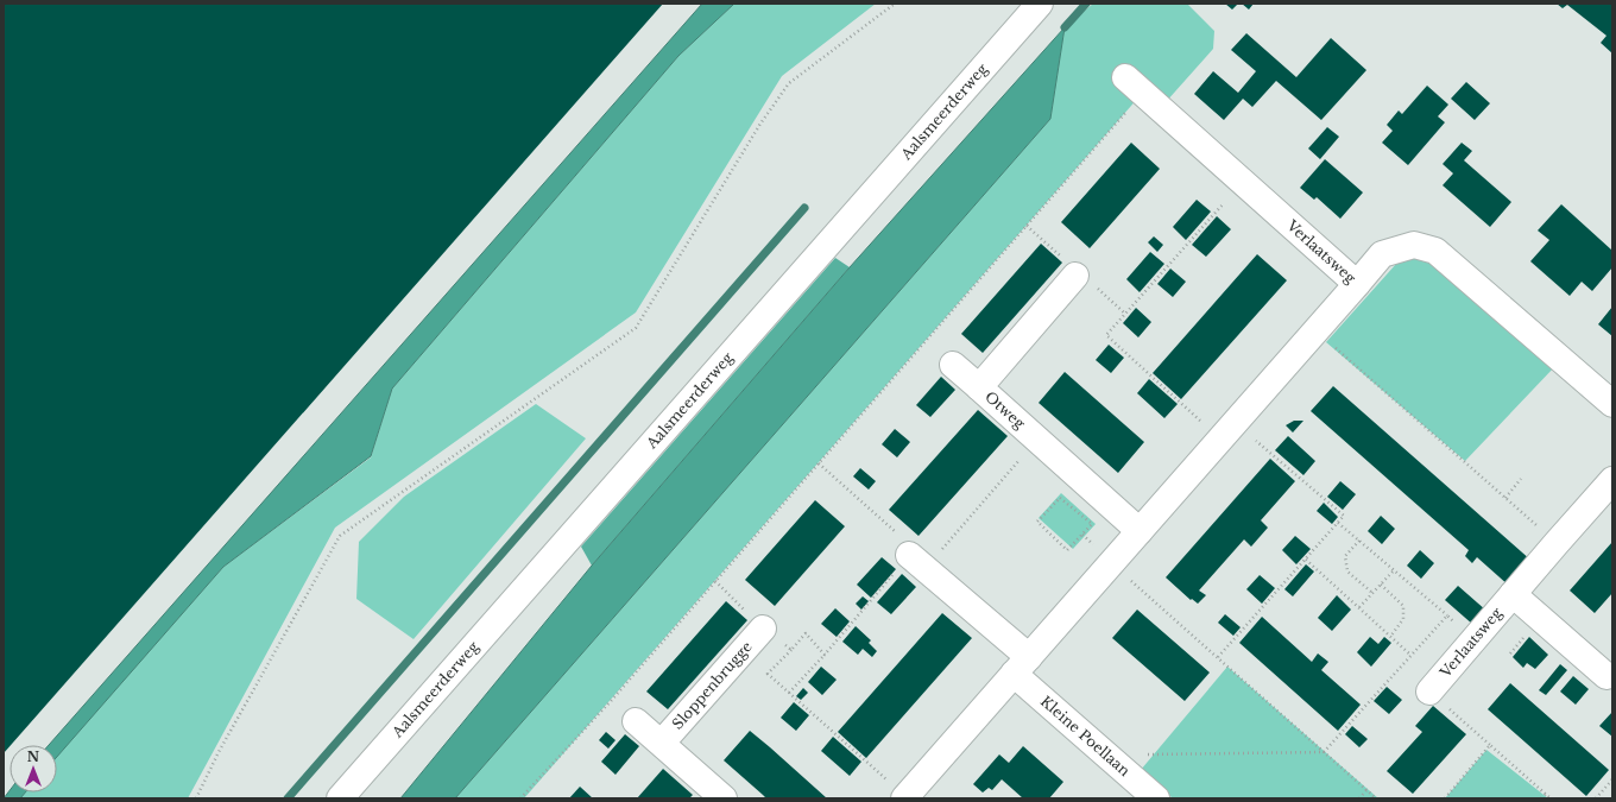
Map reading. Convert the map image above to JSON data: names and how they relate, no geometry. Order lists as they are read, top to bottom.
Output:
{
  "streets": {
    "street": [
      "Aalsmeerderweg",
      "Verlaatsweg",
      "Otweg",
      "Sloppenbrugge",
      "Kleine Poellaan"
    ]
  },
  "north": "top"
}
